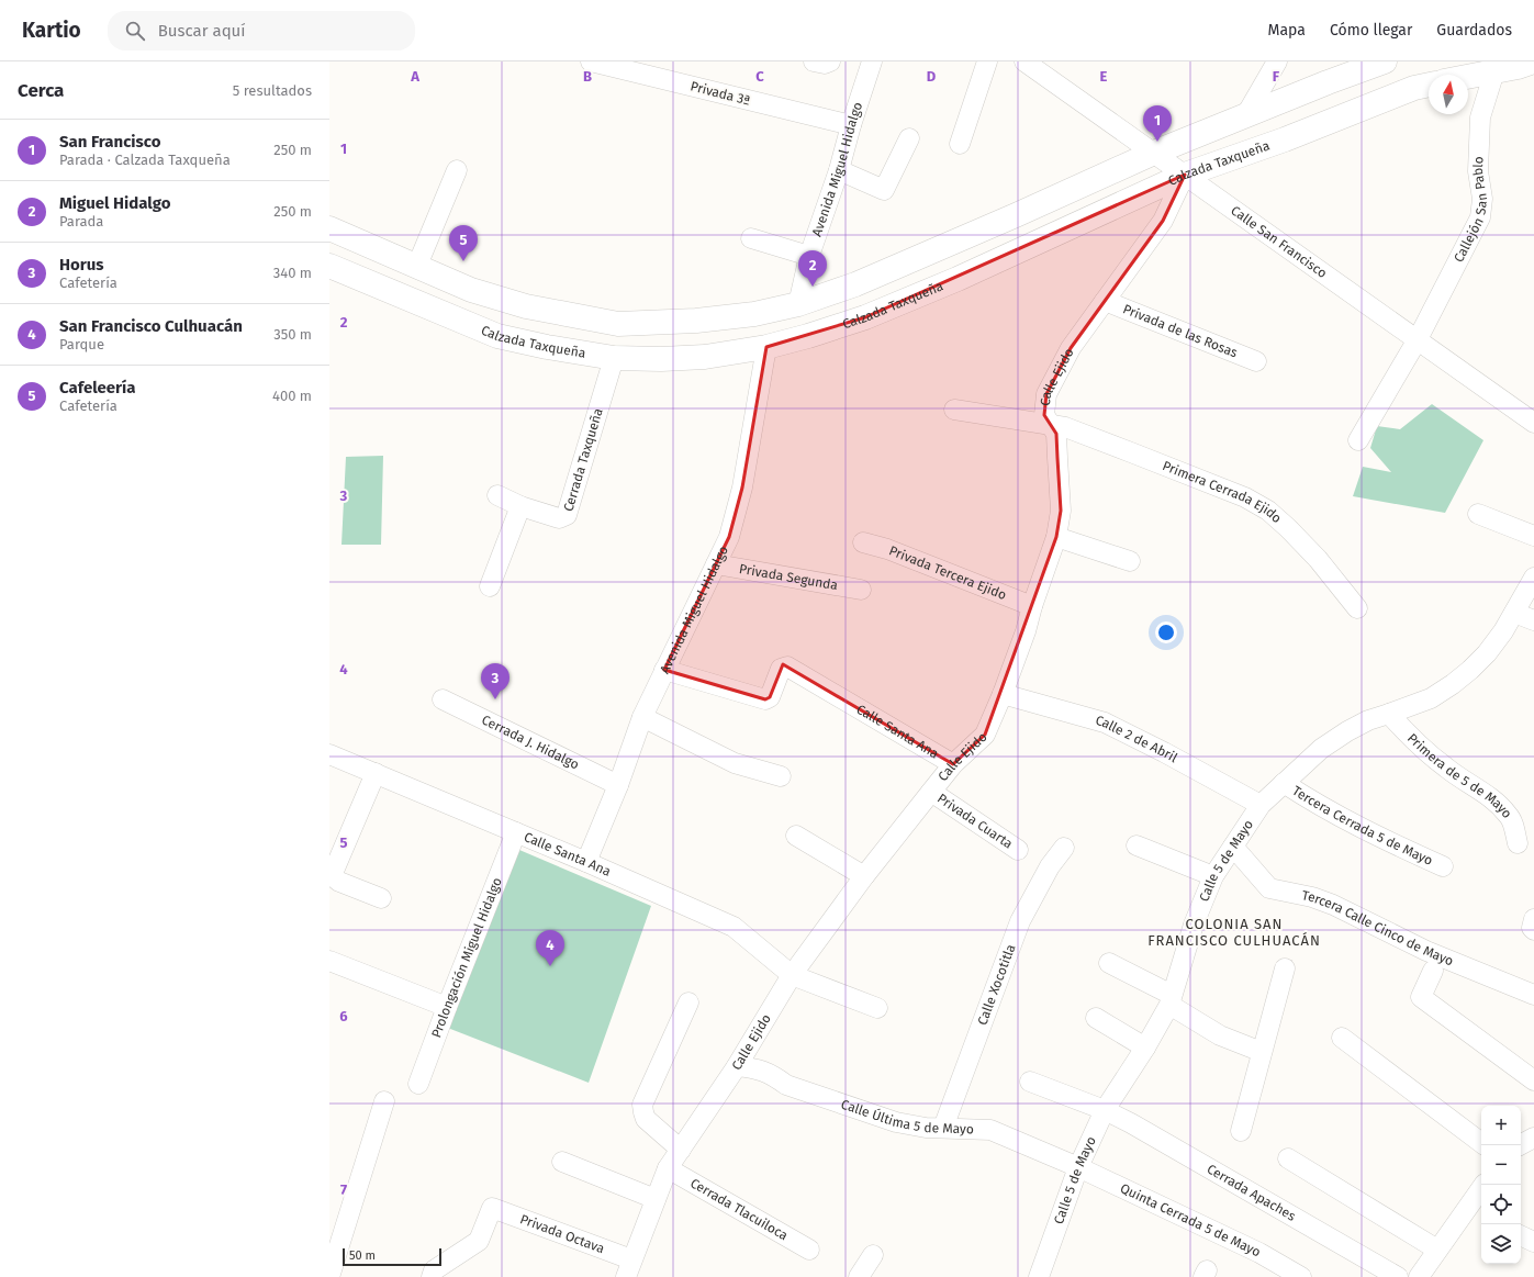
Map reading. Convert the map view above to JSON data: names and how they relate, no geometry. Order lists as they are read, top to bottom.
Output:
{
  "streets": {
    "main road": ["Calzada Taxqueña"],
    "street": [
      "Privada 3ª",
      "Avenida Miguel Hidalgo",
      "Callejón San Pablo",
      "Calle San Francisco",
      "Privada de las Rosas",
      "Calle Ejido",
      "Cerrada Taxqueña",
      "Primera Cerrada Ejido",
      "Privada Tercera Ejido",
      "Privada Segunda",
      "Calle Santa Ana",
      "Calle 2 de Abril",
      "Cerrada J. Hidalgo",
      "Primera de 5 de Mayo",
      "Privada Cuarta",
      "Tercera Cerrada 5 de Mayo",
      "Calle 5 de Mayo",
      "Tercera Calle Cinco de Mayo",
      "Prolongación Miguel Hidalgo",
      "Calle Xocotitla",
      "Calle Última 5 de Mayo",
      "Cerrada Apaches",
      "Cerrada Tlacuiloca",
      "Quinta Cerrada 5 de Mayo",
      "Privada Octava"
    ]
  },
  "crossings": [
    ["Privada 3ª", "Avenida Miguel Hidalgo"],
    ["Calzada Taxqueña", "Avenida Miguel Hidalgo"],
    ["Calzada Taxqueña", "Calle San Francisco"],
    ["Calzada Taxqueña", "Calle Ejido"],
    ["Calzada Taxqueña", "Cerrada Taxqueña"],
    ["Avenida Miguel Hidalgo", "Privada Segunda"],
    ["Avenida Miguel Hidalgo", "Calle Santa Ana"],
    ["Avenida Miguel Hidalgo", "Cerrada J. Hidalgo"],
    ["Callejón San Pablo", "Calle San Francisco"],
    ["Calle San Francisco", "Calle Ejido"],
    ["Privada de las Rosas", "Calle Ejido"],
    ["Calle Ejido", "Primera Cerrada Ejido"],
    ["Calle Ejido", "Privada Tercera Ejido"],
    ["Calle Ejido", "Calle Santa Ana"],
    ["Calle Ejido", "Calle 2 de Abril"],
    ["Calle Ejido", "Privada Cuarta"],
    ["Calle Ejido", "Calle Última 5 de Mayo"],
    ["Calle Ejido", "Cerrada Tlacuiloca"],
    ["Calle Ejido", "Privada Octava"],
    ["Calle Santa Ana", "Prolongación Miguel Hidalgo"],
    ["Calle 2 de Abril", "Calle 5 de Mayo"],
    ["Primera de 5 de Mayo", "Calle 5 de Mayo"],
    ["Tercera Cerrada 5 de Mayo", "Calle 5 de Mayo"],
    ["Calle 5 de Mayo", "Tercera Calle Cinco de Mayo"],
    ["Calle 5 de Mayo", "Calle Última 5 de Mayo"],
    ["Calle 5 de Mayo", "Cerrada Apaches"],
    ["Calle 5 de Mayo", "Quinta Cerrada 5 de Mayo"],
    ["Calle Xocotitla", "Calle Última 5 de Mayo"],
    ["Calle Última 5 de Mayo", "Quinta Cerrada 5 de Mayo"]
  ],
  "districts": ["COLONIA SAN FRANCISCO CULHUACÁN"],
  "scale_bar": "50 m",
  "north": "top",
  "page": {
    "header": "Kartio",
    "search": "Buscar aquí",
    "nav": ["Mapa", "Cómo llegar", "Guardados"],
    "heading": ["Cerca", "5 resultados"],
    "pins": [
      "1",
      "5",
      "2",
      "3",
      "4"
    ],
    "list": [
      {
        "mark": "1",
        "name": "San Francisco",
        "note": "Parada · Calzada Taxqueña",
        "value": "250 m"
      },
      {
        "mark": "2",
        "name": "Miguel Hidalgo",
        "note": "Parada",
        "value": "250 m"
      },
      {
        "mark": "3",
        "name": "Horus",
        "note": "Cafetería",
        "value": "340 m"
      },
      {
        "mark": "4",
        "name": "San Francisco Culhuacán",
        "note": "Parque",
        "value": "350 m"
      },
      {
        "mark": "5",
        "name": "Cafeleería",
        "note": "Cafetería",
        "value": "400 m"
      }
    ],
    "map_buttons": ["+", "−"],
    "scale": "50 m"
  },
  "grid": {
    "columns": [
      "A",
      "B",
      "C",
      "D",
      "E",
      "F"
    ],
    "rows": [
      "1",
      "2",
      "3",
      "4",
      "5",
      "6",
      "7"
    ]
  }
}
